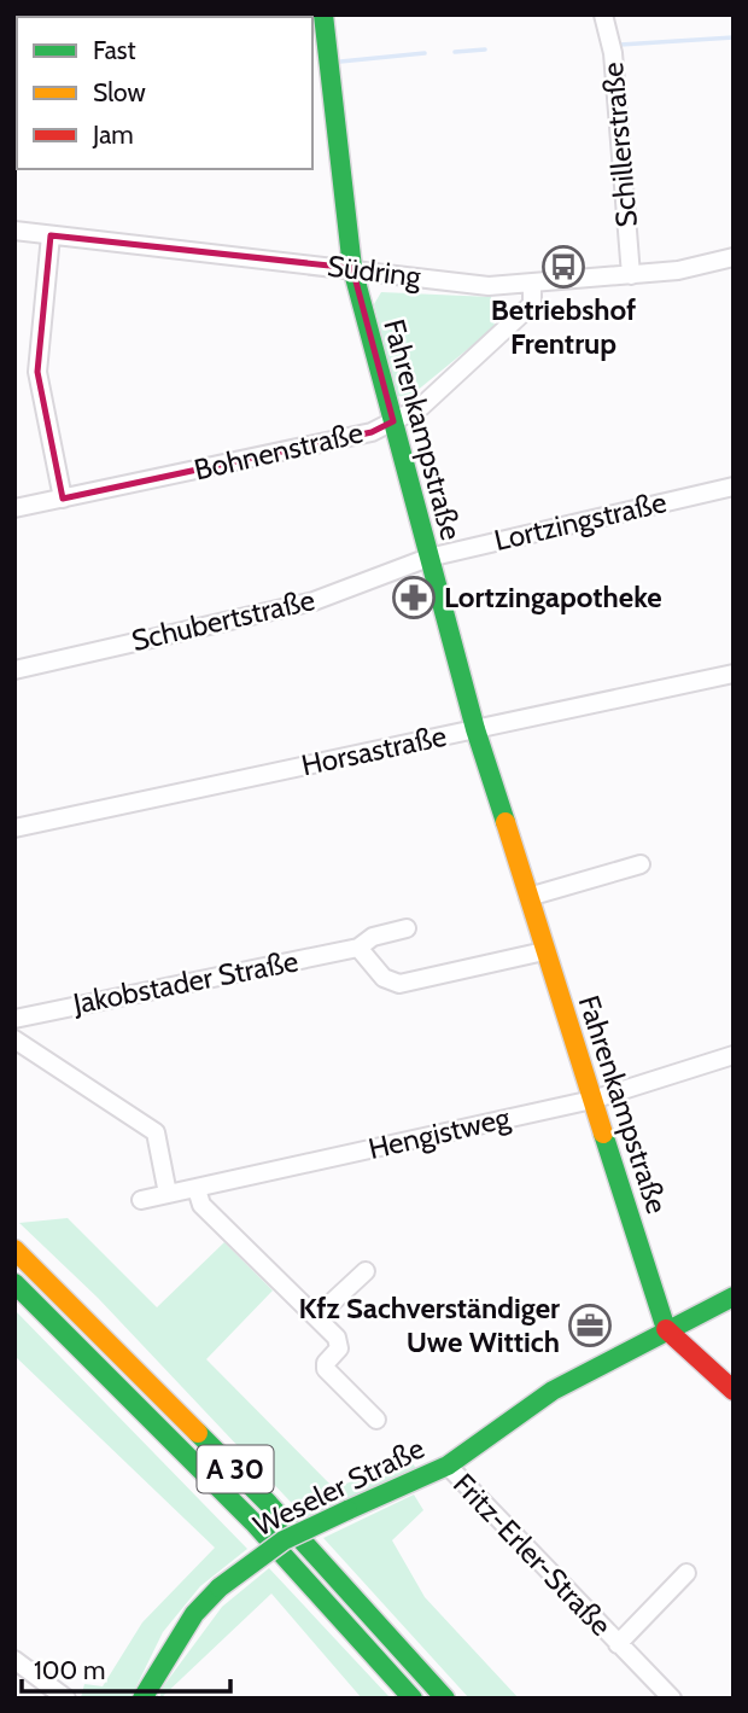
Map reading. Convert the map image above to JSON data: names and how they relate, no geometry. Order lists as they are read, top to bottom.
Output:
{
  "streets": {
    "main road": ["Fahrenkampstraße", "A 30", "Weseler Straße"],
    "street": [
      "Schillerstraße",
      "Südring",
      "Bohnenstraße",
      "Lortzingstraße",
      "Schubertstraße",
      "Horsastraße",
      "Jakobstader Straße",
      "Hengistweg",
      "Fritz-Erler-Straße"
    ]
  },
  "crossings": [
    ["Schillerstraße", "Südring"],
    ["Südring", "Fahrenkampstraße"],
    ["Südring", "Bohnenstraße"],
    ["Fahrenkampstraße", "Bohnenstraße"],
    ["Fahrenkampstraße", "Lortzingstraße"],
    ["Fahrenkampstraße", "Schubertstraße"],
    ["Fahrenkampstraße", "Horsastraße"],
    ["Fahrenkampstraße", "Hengistweg"],
    ["Fahrenkampstraße", "Weseler Straße"],
    ["Lortzingstraße", "Schubertstraße"],
    ["Weseler Straße", "Fritz-Erler-Straße"]
  ],
  "places": {
    "bus stop": ["Betriebshof Frentrup"],
    "pharmacy": ["Lortzingapotheke"],
    "office": ["Kfz Sachverständiger Uwe Wittich"]
  },
  "legend": ["Fast", "Slow", "Jam"],
  "scale_bar": "100 m"
}
